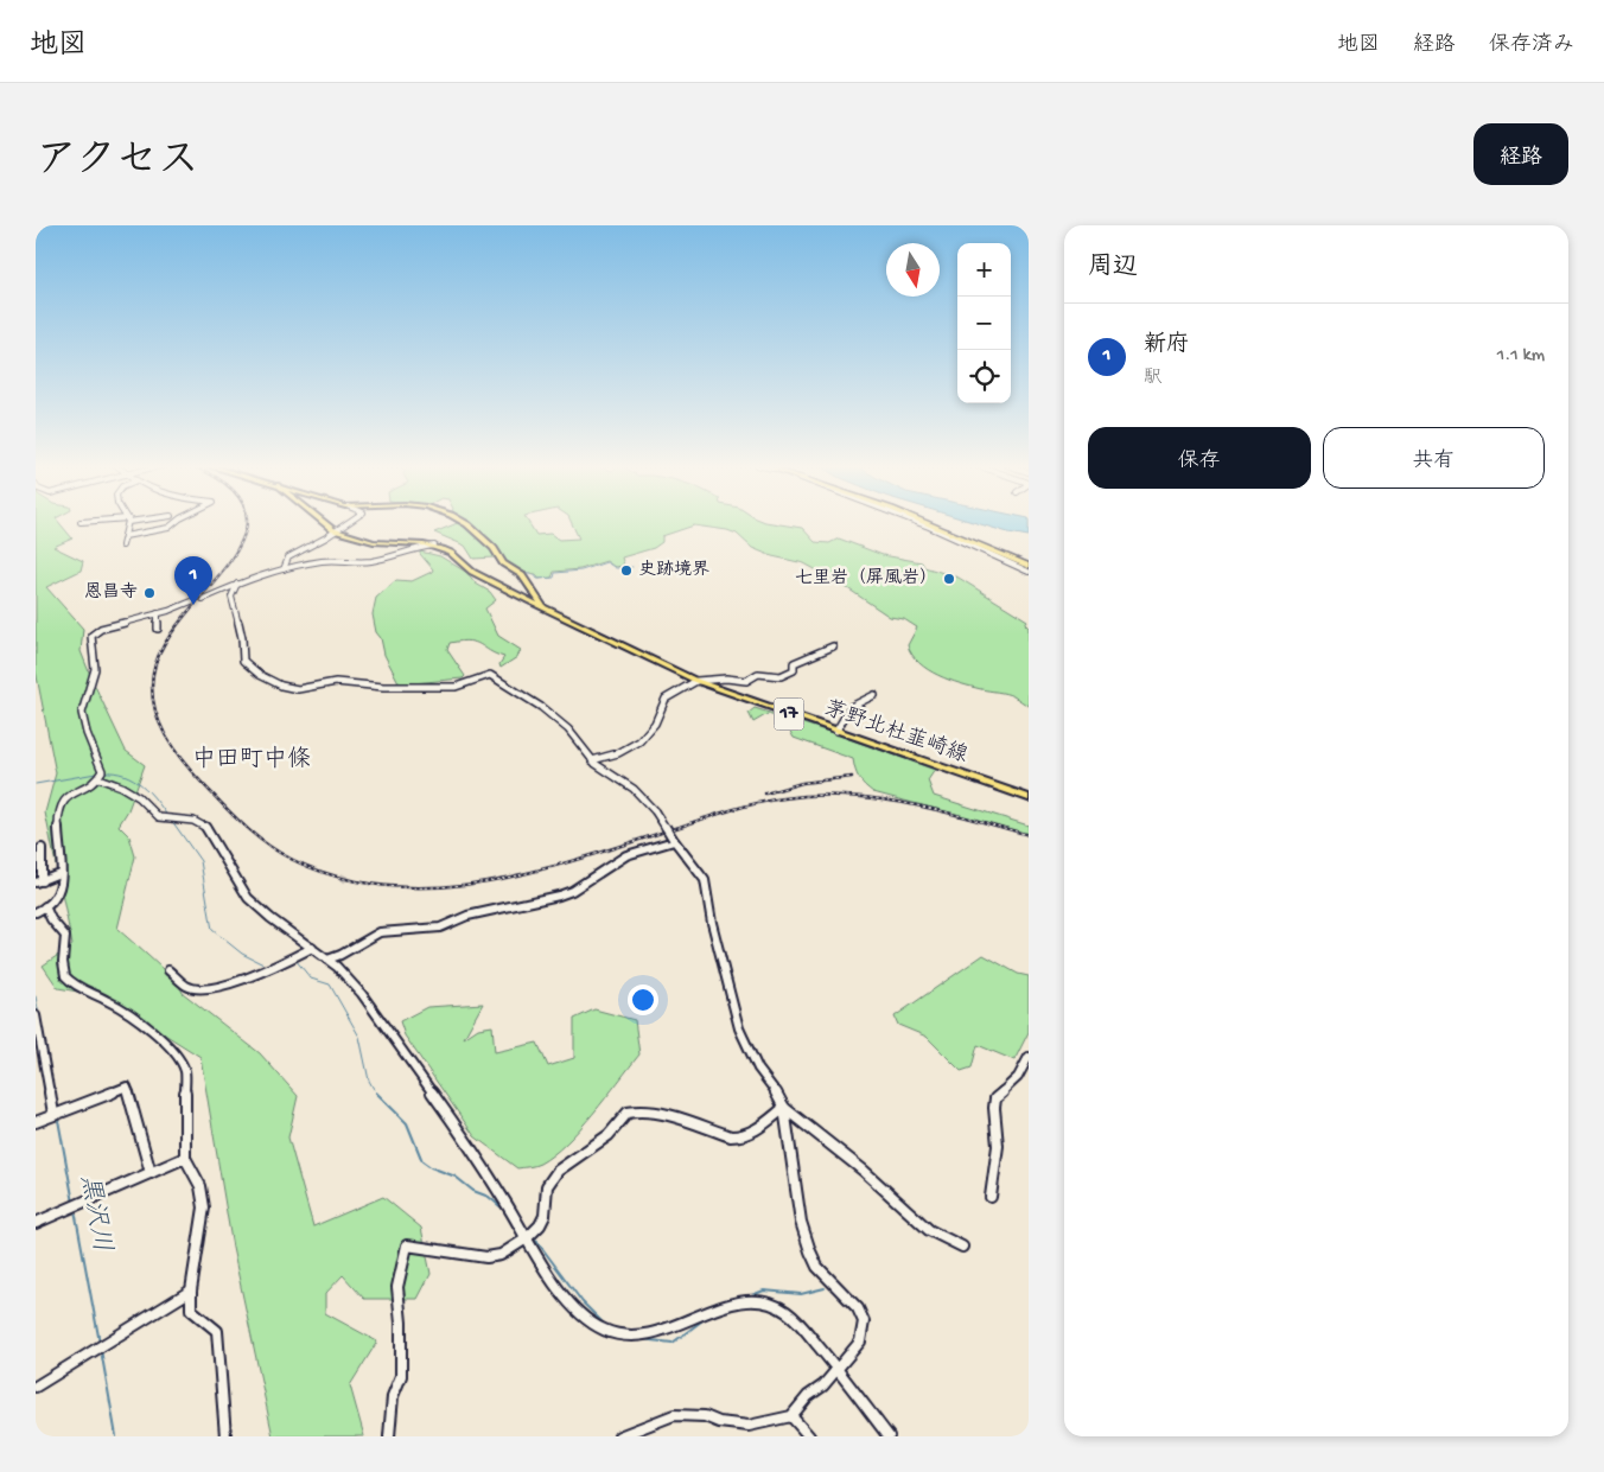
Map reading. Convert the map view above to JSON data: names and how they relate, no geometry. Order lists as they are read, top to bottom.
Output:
{
  "streets": {
    "main road": ["17", "茅野北杜韮崎線"]
  },
  "districts": ["中田町中條"],
  "water": ["黒沢川"],
  "places": ["史跡境界", "七里岩（屏風岩）", "恩昌寺"],
  "north": "bottom",
  "page": {
    "header": "地図",
    "nav": ["地図", "経路", "保存済み"],
    "title": "アクセス",
    "buttons": [
      "経路",
      ["保存", "共有"]
    ],
    "heading": "周辺",
    "map_buttons": ["+", "−"],
    "list": [
      {
        "mark": "1",
        "name": "新府",
        "note": "駅",
        "value": "1.1 km"
      }
    ],
    "pins": "1"
  }
}
